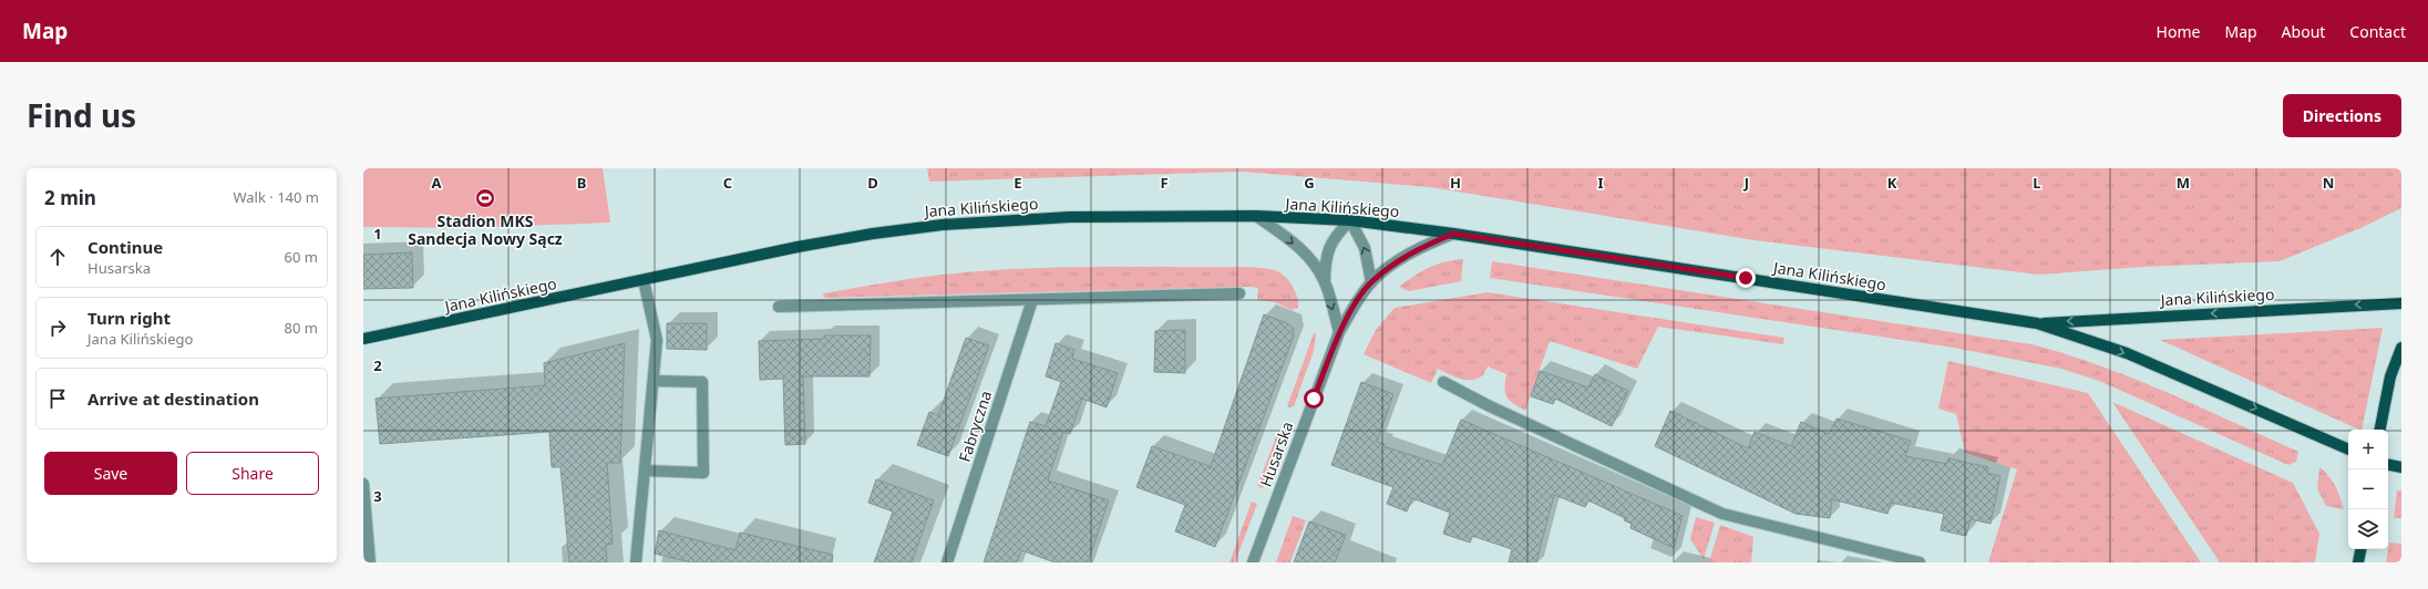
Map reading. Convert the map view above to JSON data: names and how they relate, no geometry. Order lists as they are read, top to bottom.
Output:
{
  "streets": {
    "main road": ["Jana Kilińskiego"],
    "street": ["Fabryczna", "Husarska"]
  },
  "crossings": [
    ["Jana Kilińskiego", "Husarska"]
  ],
  "places": {
    "sports": ["Stadion MKS Sandecja Nowy Sącz"]
  },
  "page": {
    "header": "Map",
    "nav": [
      "Home",
      "Map",
      "About",
      "Contact"
    ],
    "title": "Find us",
    "buttons": [
      "Directions",
      ["Save", "Share"]
    ],
    "heading": ["2 min", "Walk · 140 m"],
    "list": [
      ["Continue", "Husarska", "60 m"],
      ["Turn right", "Jana Kilińskiego", "80 m"],
      "Arrive at destination"
    ],
    "map_buttons": ["+", "−"]
  },
  "grid": {
    "columns": [
      "A",
      "B",
      "C",
      "D",
      "E",
      "F",
      "G",
      "H",
      "I",
      "J",
      "K",
      "L",
      "M",
      "N"
    ],
    "rows": ["1", "2", "3"]
  }
}
